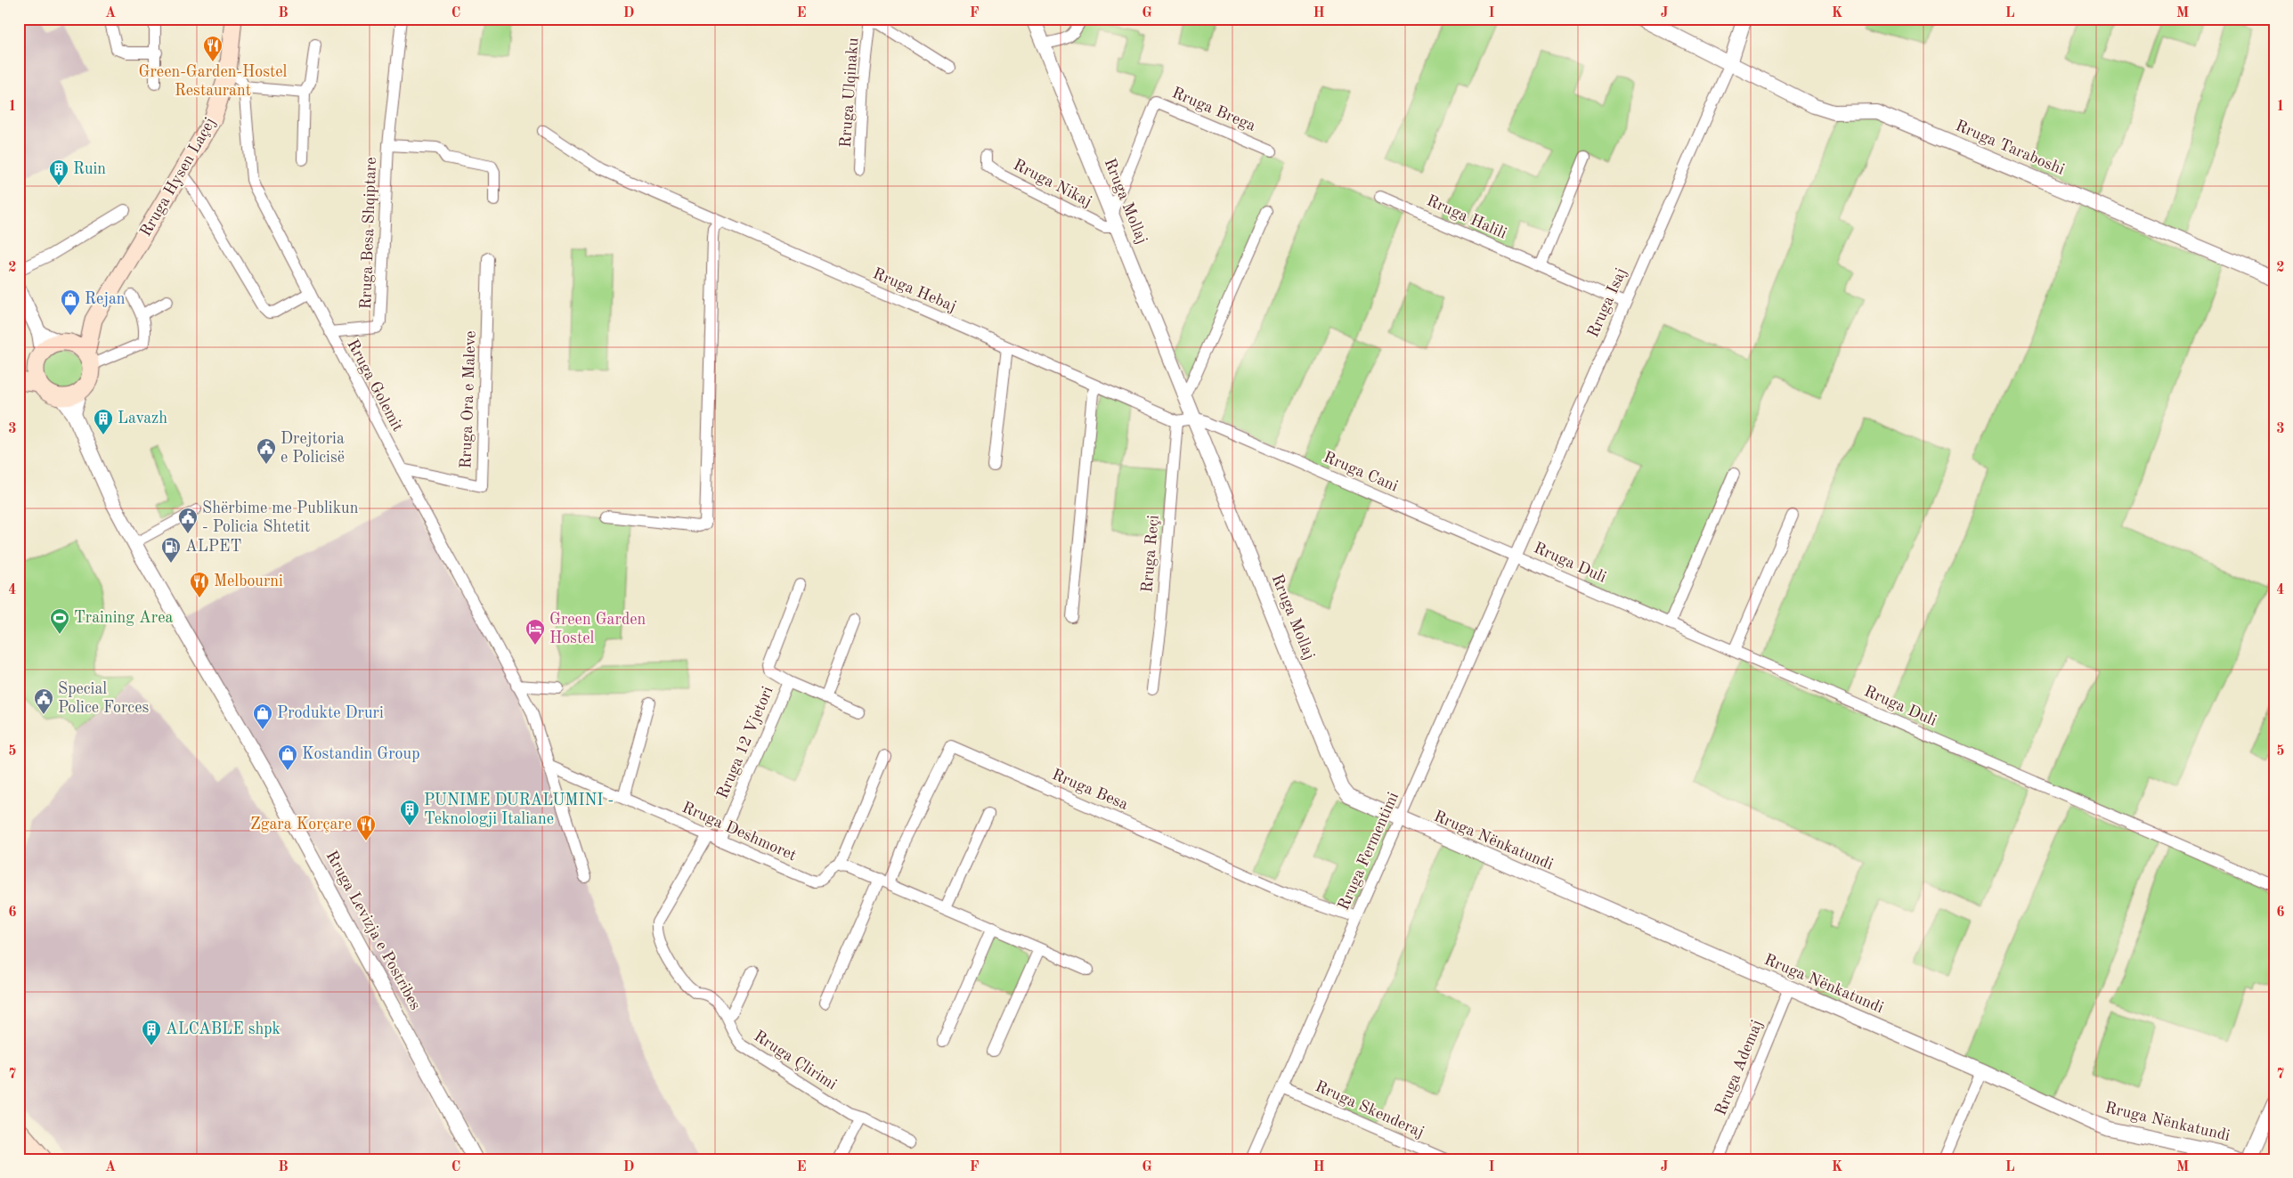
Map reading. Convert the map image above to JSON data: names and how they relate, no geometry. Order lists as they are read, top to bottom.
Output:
{
  "streets": {
    "main road": ["Rruga Hysen Laçej"],
    "street": [
      "Rruga Ulqinaku",
      "Rruga Brega",
      "Rruga Taraboshi",
      "Rruga Nikaj",
      "Rruga Mollaj",
      "Rruga Halili",
      "Rruga Besa Shqiptare",
      "Rruga Hebaj",
      "Rruga Isaj",
      "Rruga Golemit",
      "Rruga Ora e Maleve",
      "Rruga Cani",
      "Rruga Reçi",
      "Rruga Duli",
      "Rruga 12 Vjetori",
      "Rruga Besa",
      "Rruga Deshmoret",
      "Rruga Nënkatundi",
      "Rruga Fermentimi",
      "Rruga Levizja e Postribes",
      "Rruga Çlirimi",
      "Rruga Ademaj",
      "Rruga Skenderaj"
    ]
  },
  "crossings": [
    ["Rruga Brega", "Rruga Nikaj"],
    ["Rruga Brega", "Rruga Mollaj"],
    ["Rruga Taraboshi", "Rruga Isaj"],
    ["Rruga Nikaj", "Rruga Mollaj"],
    ["Rruga Mollaj", "Rruga Cani"],
    ["Rruga Mollaj", "Rruga Nënkatundi"],
    ["Rruga Mollaj", "Rruga Fermentimi"],
    ["Rruga Halili", "Rruga Isaj"],
    ["Rruga Besa Shqiptare", "Rruga Golemit"],
    ["Rruga Hebaj", "Rruga Reçi"],
    ["Rruga Isaj", "Rruga Cani"],
    ["Rruga Isaj", "Rruga Duli"],
    ["Rruga Isaj", "Rruga Fermentimi"],
    ["Rruga Golemit", "Rruga Ora e Maleve"],
    ["Rruga Golemit", "Rruga Deshmoret"],
    ["Rruga Cani", "Rruga Duli"],
    ["Rruga Cani", "Rruga Fermentimi"],
    ["Rruga Duli", "Rruga Fermentimi"],
    ["Rruga 12 Vjetori", "Rruga Deshmoret"],
    ["Rruga Besa", "Rruga Fermentimi"],
    ["Rruga Deshmoret", "Rruga Çlirimi"],
    ["Rruga Nënkatundi", "Rruga Fermentimi"],
    ["Rruga Nënkatundi", "Rruga Ademaj"],
    ["Rruga Fermentimi", "Rruga Skenderaj"]
  ],
  "places": {
    "restaurant": ["Green-Garden-Hostel Restaurant", "Melbourni", "Zgara Korçare"],
    "building": [
      "Ruin",
      "Lavazh",
      "PUNIME DURALUMINI - Teknologji Italiane",
      "ALCABLE shpk"
    ],
    "shop": ["Rejan", "Produkte Druri", "Kostandin Group"],
    "public building": ["Drejtoria e Policisë", "Shërbime me Publikun - Policia Shtetit", "Special Police Forces"],
    "fuel station": ["ALPET"],
    "sports": ["Training Area"],
    "hotel": ["Green Garden Hostel"]
  },
  "grid": {
    "columns": [
      "A",
      "B",
      "C",
      "D",
      "E",
      "F",
      "G",
      "H",
      "I",
      "J",
      "K",
      "L",
      "M"
    ],
    "rows": [
      "1",
      "2",
      "3",
      "4",
      "5",
      "6",
      "7"
    ]
  }
}
